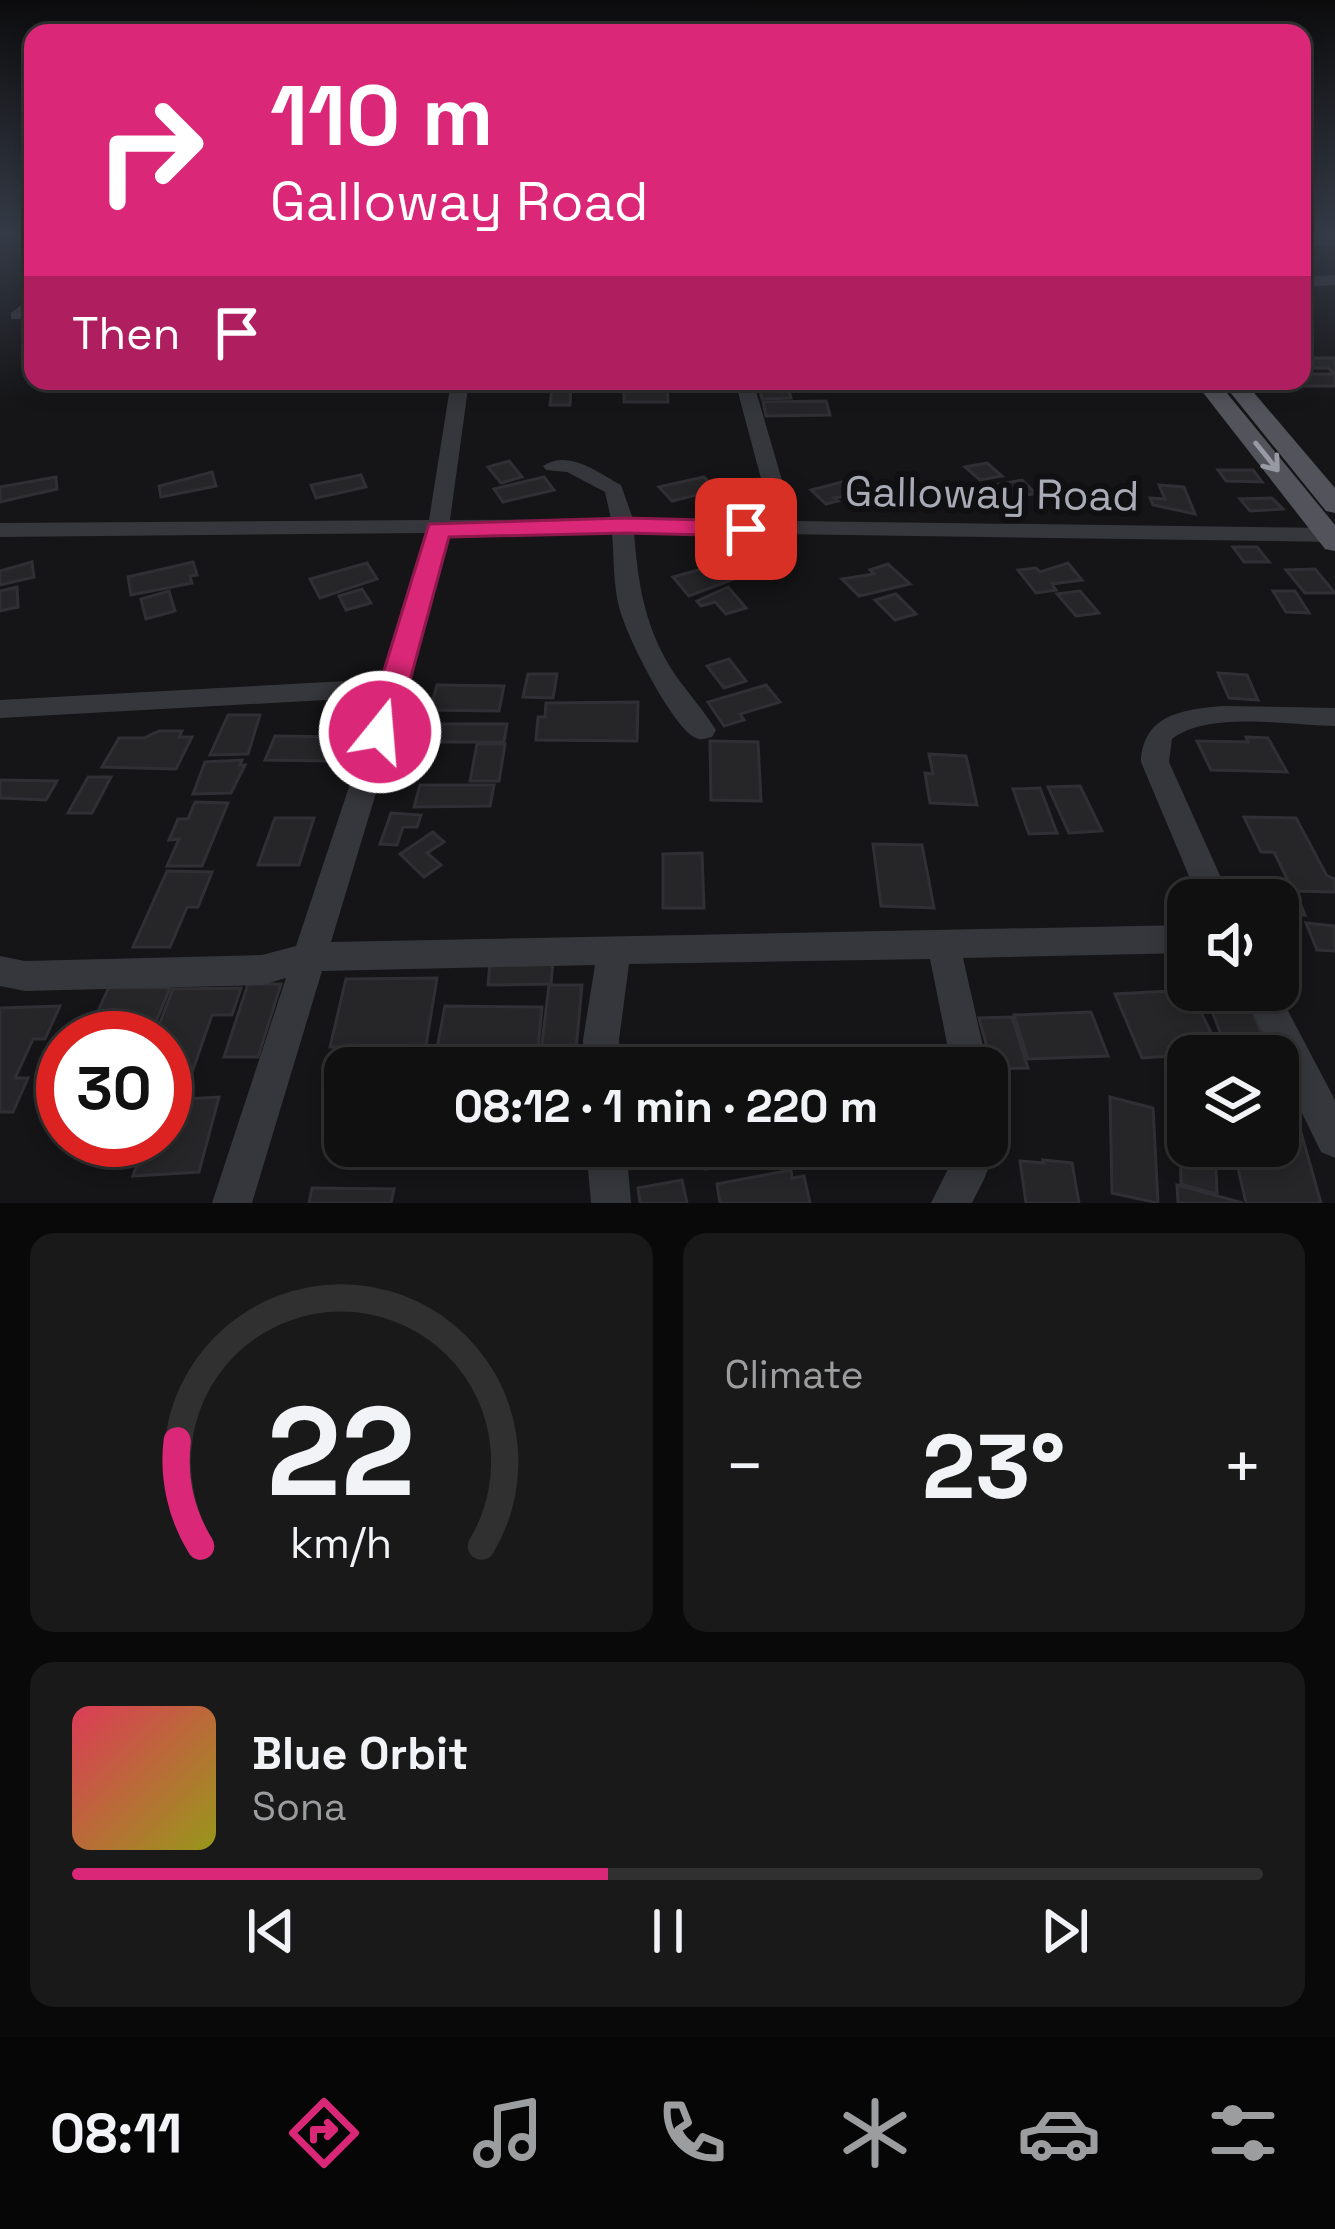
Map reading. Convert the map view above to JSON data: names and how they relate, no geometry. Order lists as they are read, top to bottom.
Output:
{
  "streets": {
    "street": ["Galloway Road"]
  },
  "page": {
    "turn": ["110 m", "Galloway Road"],
    "then": "Then",
    "limit": "30",
    "trip": "08:12 · 1 min · 220 m",
    "tile": "Climate",
    "heat": ["−", "23°", "+"],
    "song": ["Blue Orbit", "Sona"],
    "tabs": "08:11",
    "gauge": ["22", "km/h"]
  }
}
